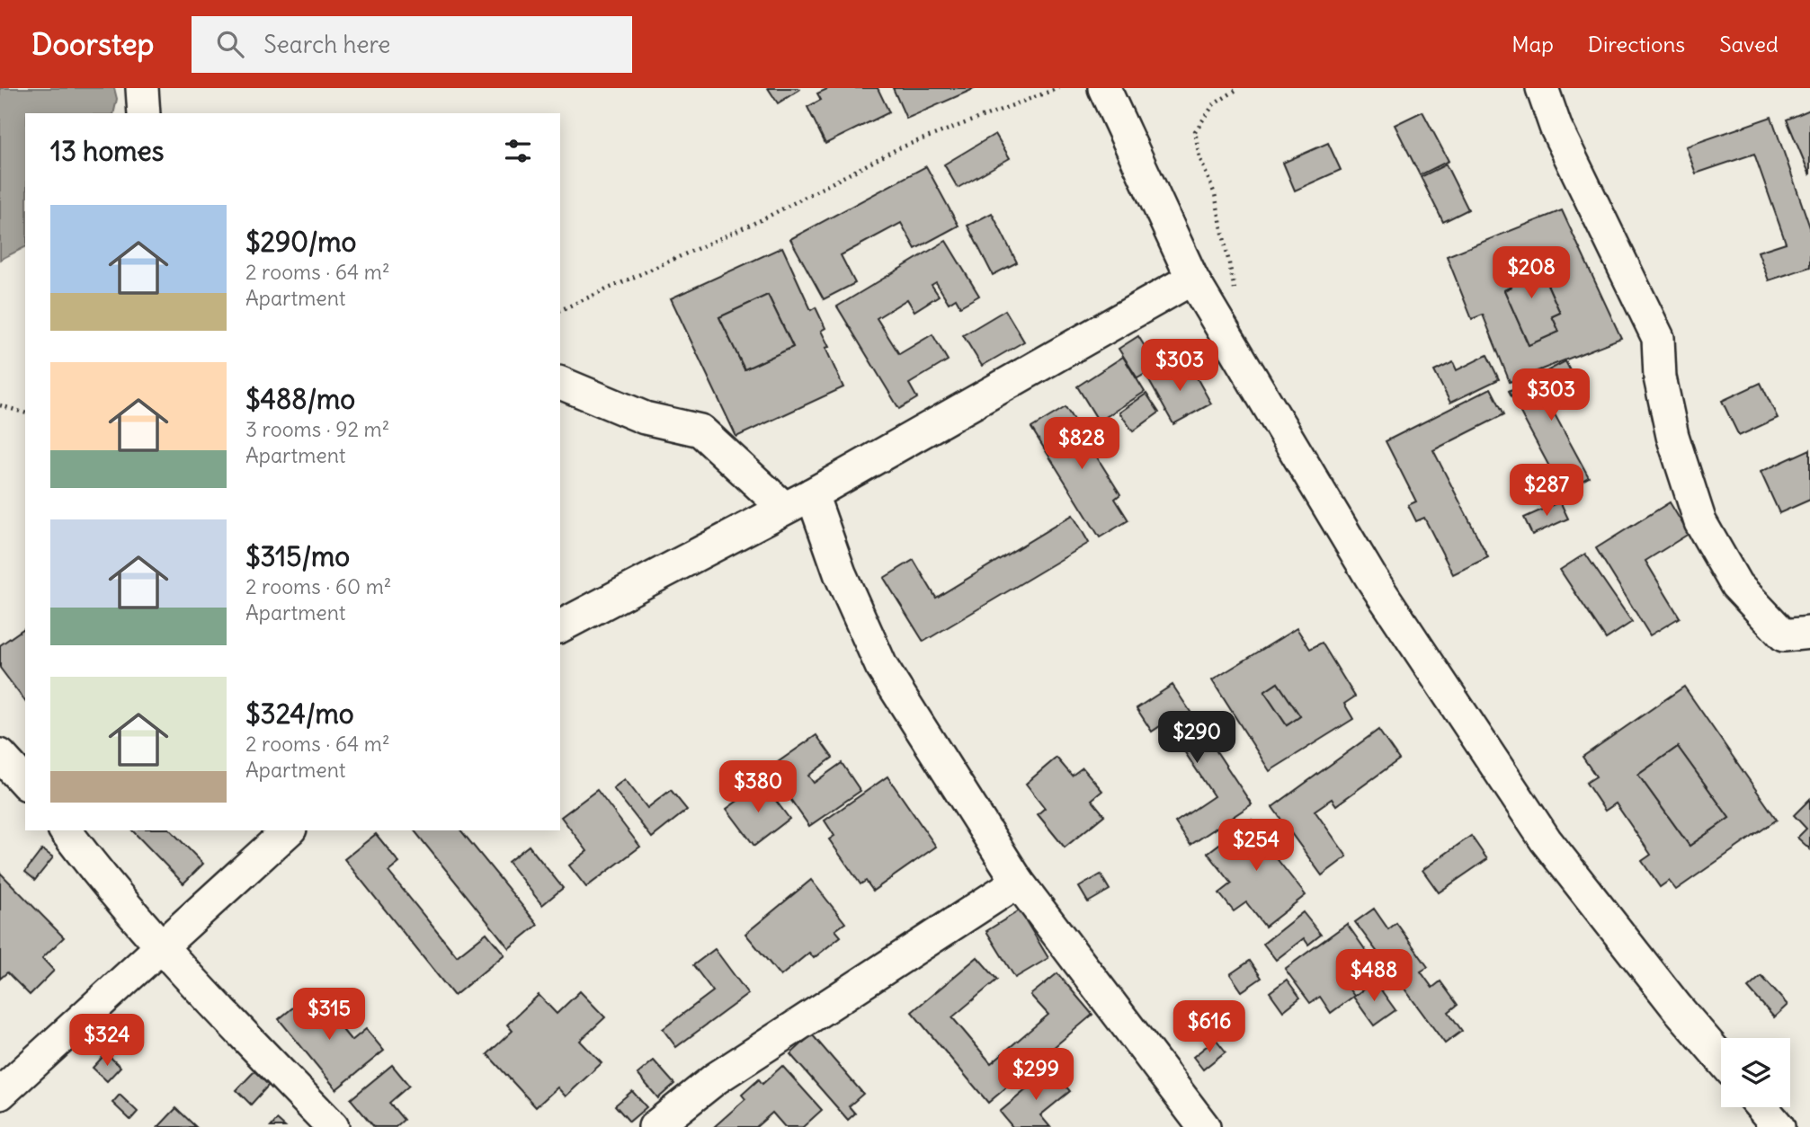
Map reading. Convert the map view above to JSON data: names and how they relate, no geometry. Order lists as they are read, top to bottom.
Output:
{
  "page": {
    "header": "Doorstep",
    "search": "Search here",
    "nav": ["Map", "Directions", "Saved"],
    "heading": "13 homes",
    "list": [
      {
        "name": "$290/mo",
        "note": "2 rooms · 64 m² · Apartment"
      },
      {
        "name": "$488/mo",
        "note": "3 rooms · 92 m² · Apartment"
      },
      {
        "name": "$315/mo",
        "note": "2 rooms · 60 m² · Apartment"
      },
      {
        "name": "$324/mo",
        "note": "2 rooms · 64 m² · Apartment"
      }
    ],
    "price": [
      "$208",
      "$303",
      "$303",
      "$828",
      "$287",
      "$290",
      "$380",
      "$254",
      "$488",
      "$315",
      "$616",
      "$324",
      "$299"
    ]
  }
}
